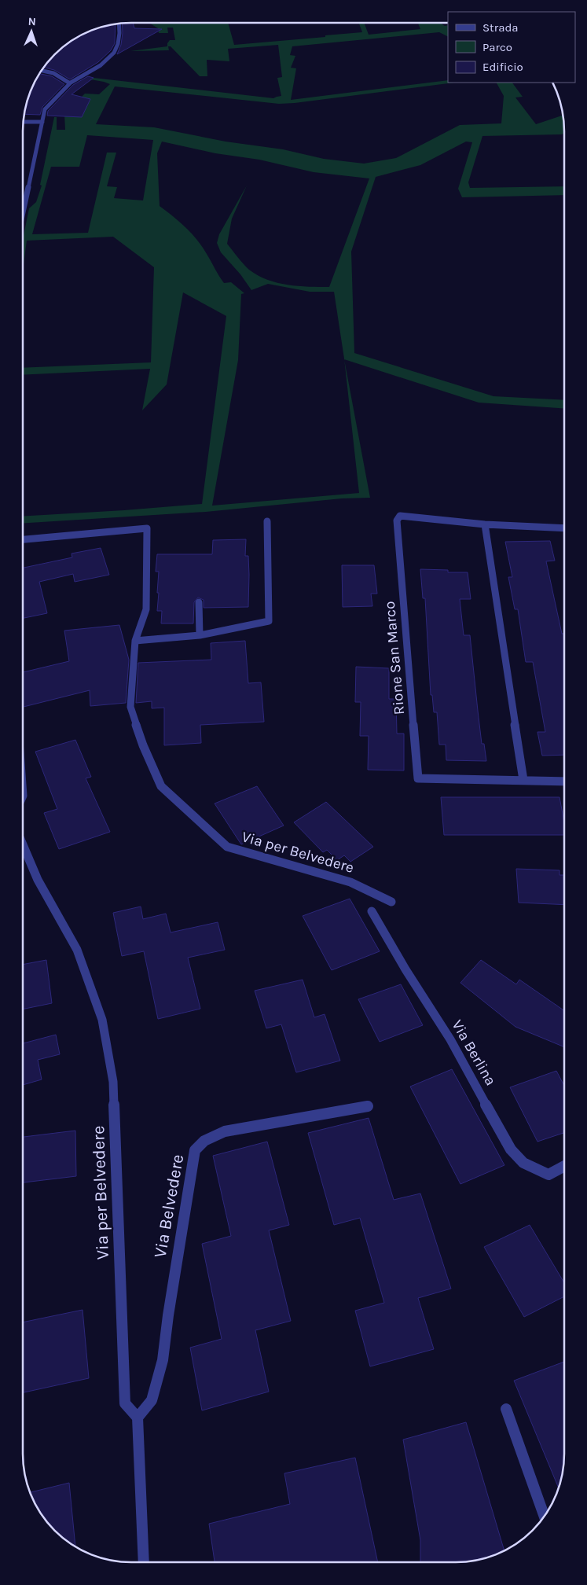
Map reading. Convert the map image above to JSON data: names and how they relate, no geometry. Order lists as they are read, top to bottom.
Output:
{
  "streets": {
    "street": [
      "Rione San Marco",
      "Via per Belvedere",
      "Via Berlina",
      "Via Belvedere"
    ]
  },
  "crossings": [
    ["Via per Belvedere", "Via Belvedere"]
  ],
  "legend": ["Strada", "Parco", "Edificio"],
  "north": "top"
}
